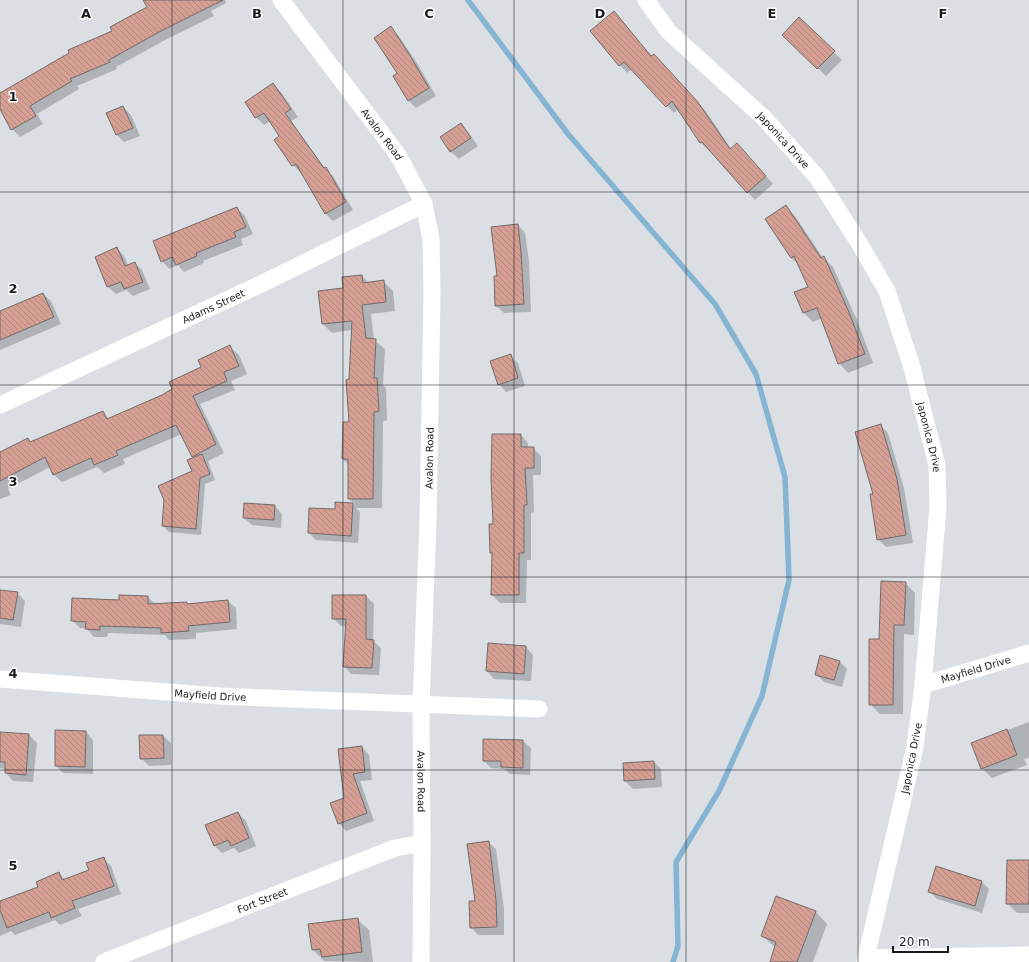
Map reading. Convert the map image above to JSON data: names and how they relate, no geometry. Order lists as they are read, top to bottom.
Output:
{
  "streets": {
    "street": [
      "Avalon Road",
      "Japonica Drive",
      "Adams Street",
      "Mayfield Drive",
      "Fort Street"
    ]
  },
  "crossings": [
    ["Avalon Road", "Adams Street"],
    ["Avalon Road", "Mayfield Drive"],
    ["Avalon Road", "Fort Street"],
    ["Japonica Drive", "Mayfield Drive"]
  ],
  "scale_bar": "20 m",
  "grid": {
    "columns": [
      "A",
      "B",
      "C",
      "D",
      "E",
      "F"
    ],
    "rows": [
      "1",
      "2",
      "3",
      "4",
      "5"
    ]
  }
}
